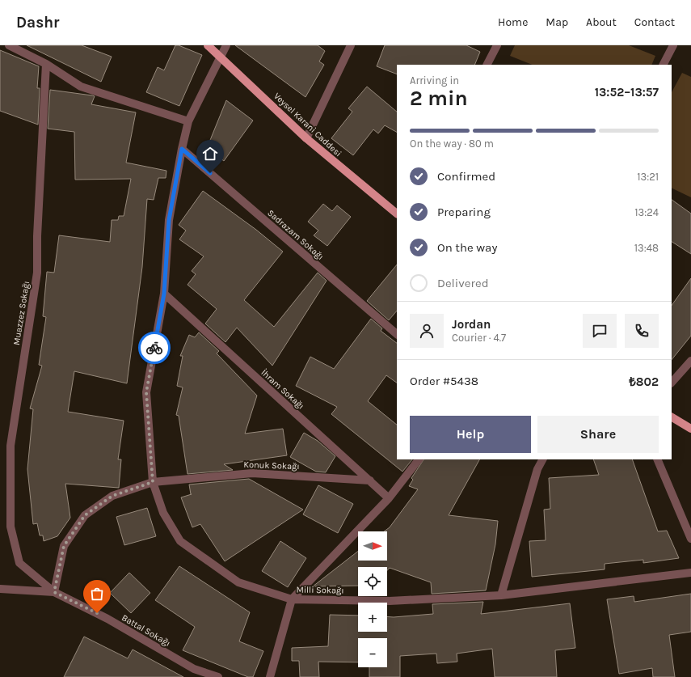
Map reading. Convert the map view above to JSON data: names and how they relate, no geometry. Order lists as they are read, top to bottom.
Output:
{
  "streets": {
    "main road": ["Veysel Karani Caddesi"],
    "street": [
      "Sadrazam Sokağı",
      "Muazzez Sokağı",
      "İhram Sokağı",
      "Konuk Sokağı",
      "Milli Sokağı",
      "Battal Sokağı"
    ]
  },
  "crossings": [
    ["Veysel Karani Caddesi", "Milli Sokağı"],
    ["Sadrazam Sokağı", "Milli Sokağı"],
    ["Muazzez Sokağı", "Battal Sokağı"],
    ["İhram Sokağı", "Konuk Sokağı"],
    ["İhram Sokağı", "Milli Sokağı"],
    ["Konuk Sokağı", "Milli Sokağı"],
    ["Konuk Sokağı", "Battal Sokağı"]
  ],
  "north": "right",
  "page": {
    "header": "Dashr",
    "nav": [
      "Home",
      "Map",
      "About",
      "Contact"
    ],
    "heading": ["2 min", "Arriving in", "13:52–13:57"],
    "panel": [
      "Jordan",
      "Courier · 4.7",
      "Order #5438",
      "₺802"
    ],
    "bar": "On the way · 80 m",
    "list": [
      ["Confirmed", "13:21"],
      ["Preparing", "13:24"],
      ["On the way", "13:48"],
      "Delivered"
    ],
    "buttons": ["Help", "Share"],
    "map_buttons": ["+", "−"]
  }
}
